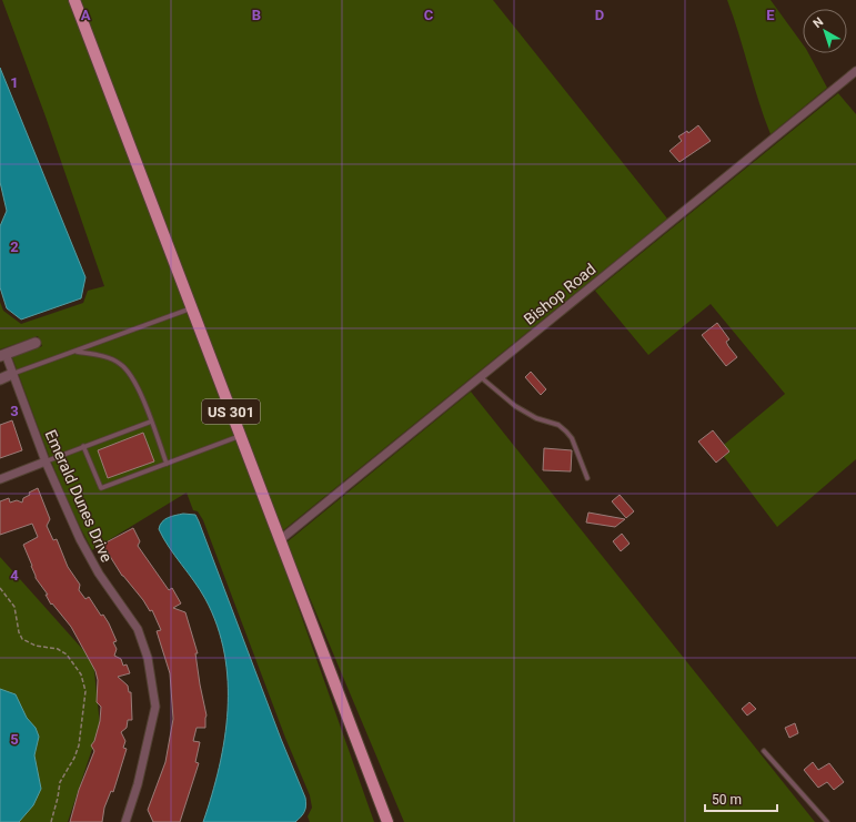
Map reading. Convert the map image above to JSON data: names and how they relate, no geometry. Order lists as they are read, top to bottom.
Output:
{
  "streets": {
    "main road": ["US 301"],
    "street": ["Bishop Road", "Emerald Dunes Drive"]
  },
  "crossings": [
    ["Bishop Road", "US 301"]
  ],
  "scale_bar": "50 m",
  "north": "top left",
  "grid": {
    "columns": [
      "A",
      "B",
      "C",
      "D",
      "E"
    ],
    "rows": [
      "1",
      "2",
      "3",
      "4",
      "5"
    ]
  }
}
